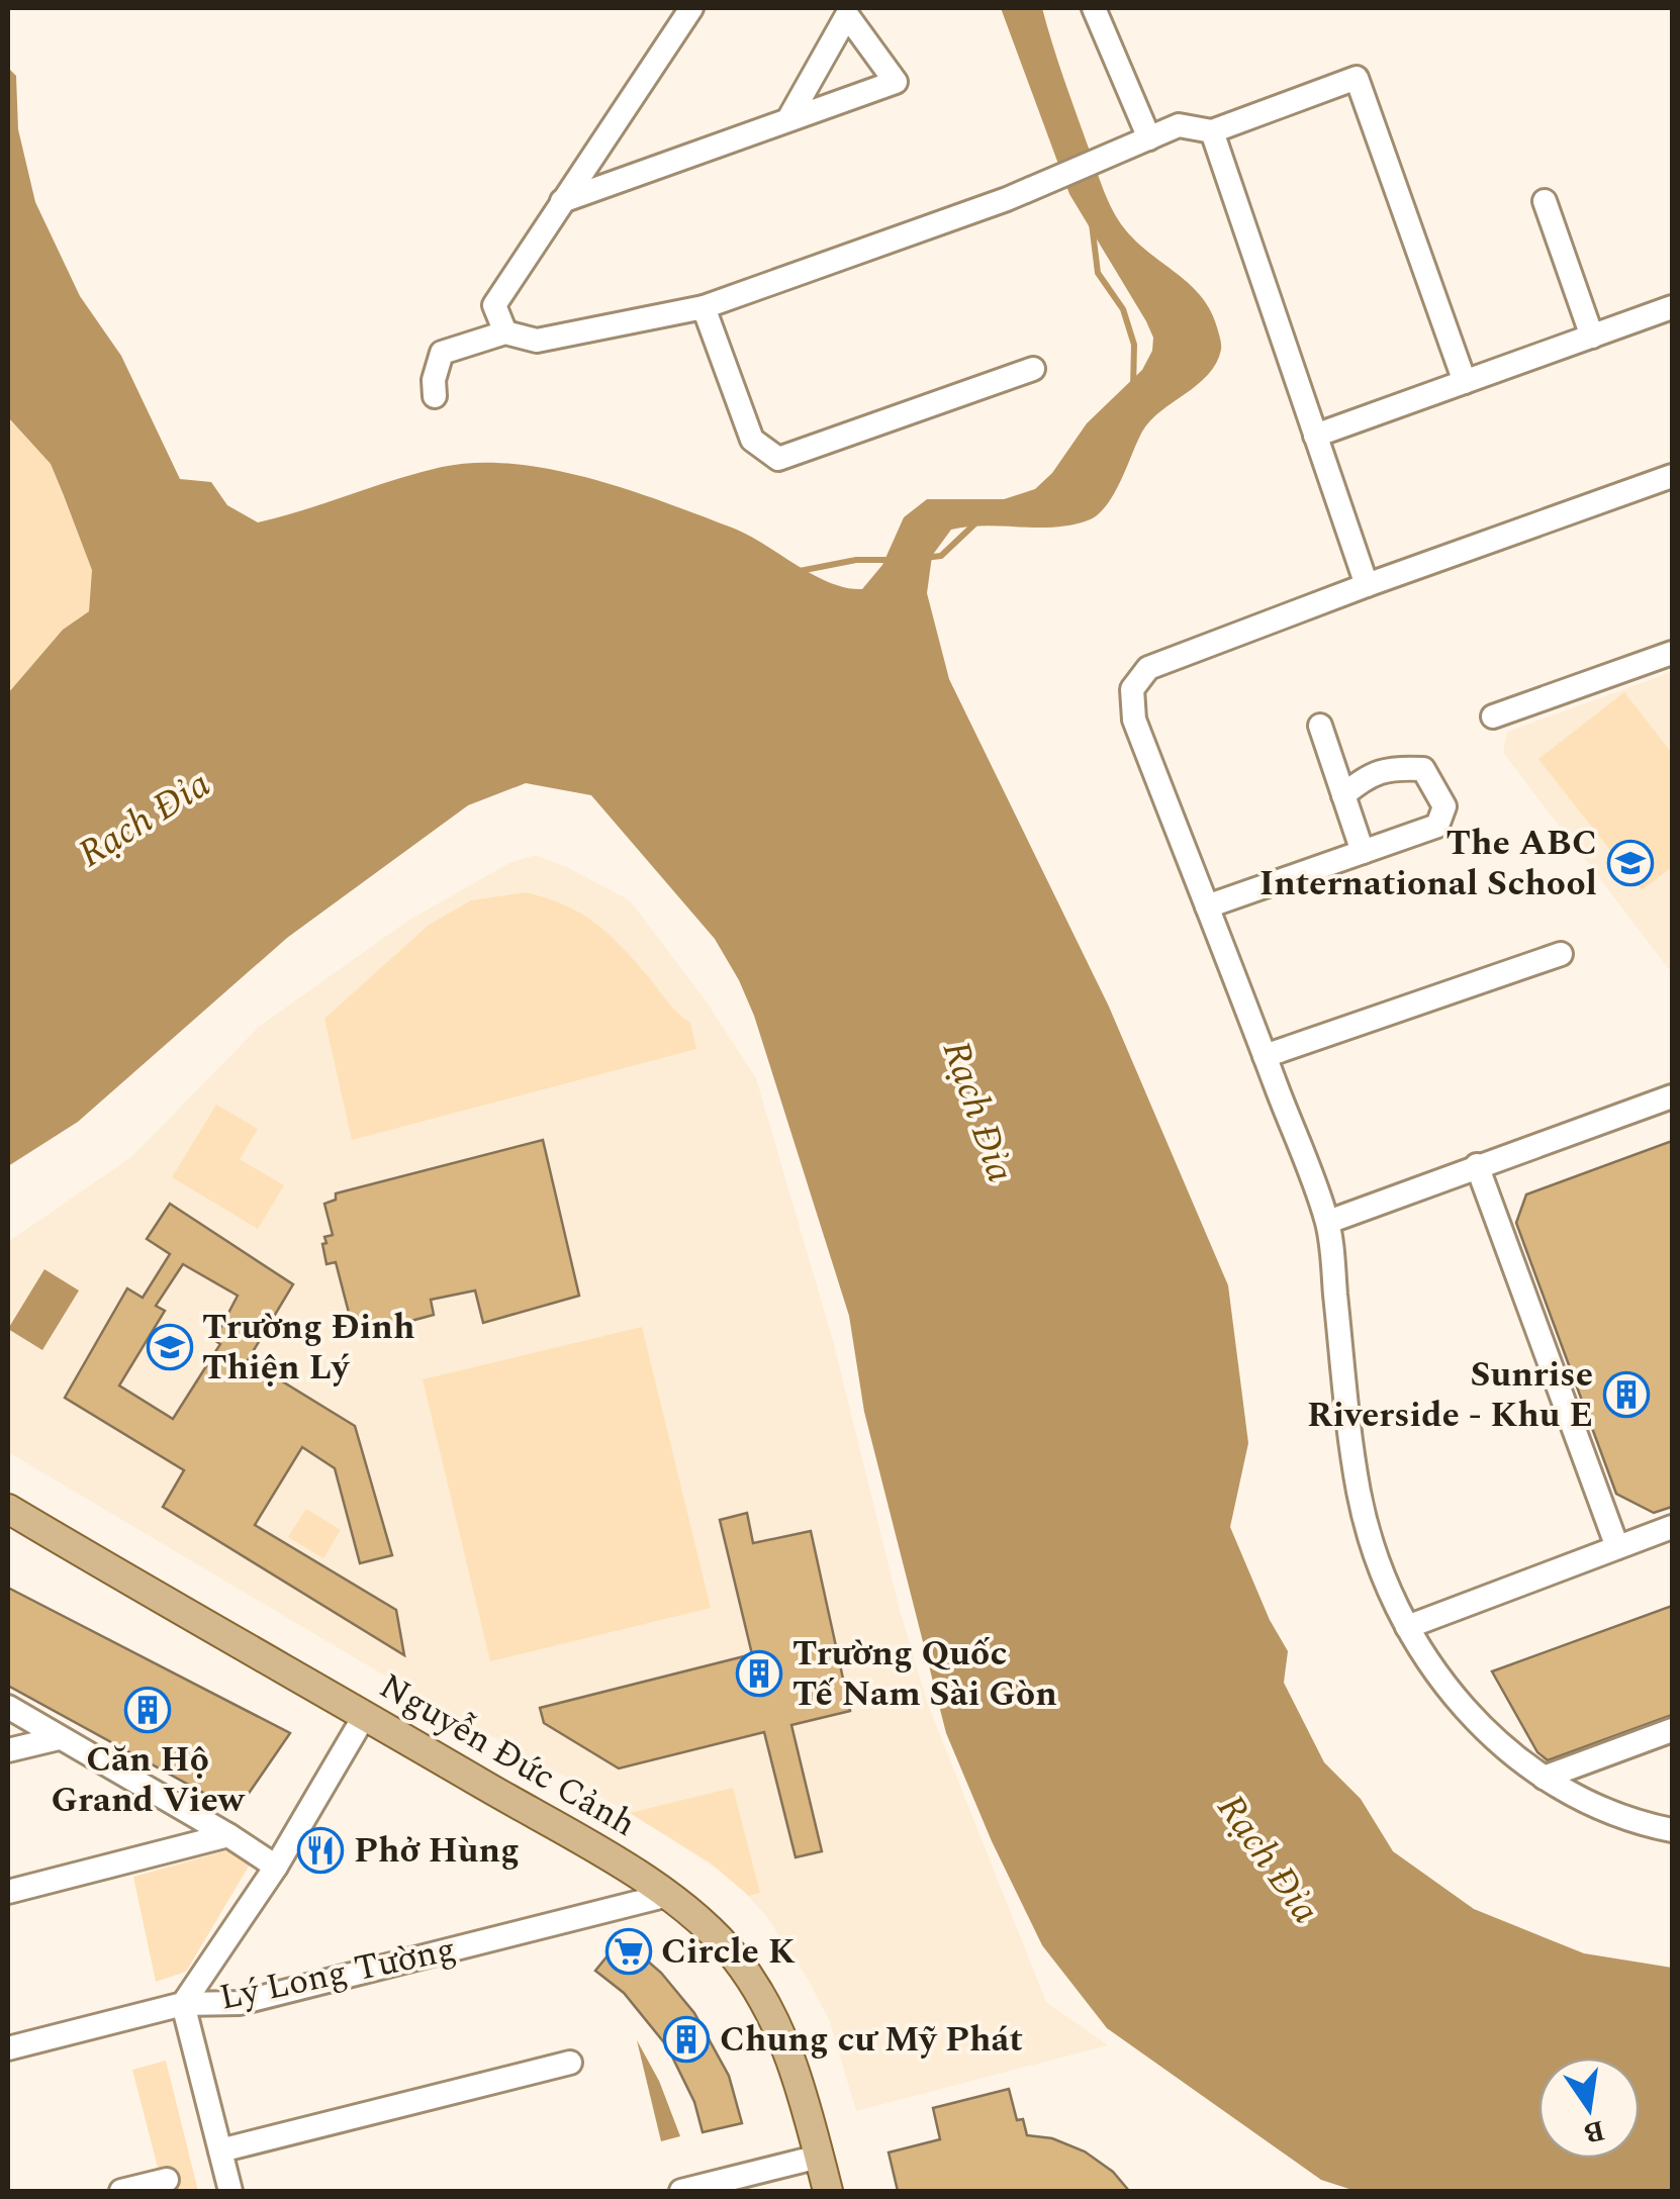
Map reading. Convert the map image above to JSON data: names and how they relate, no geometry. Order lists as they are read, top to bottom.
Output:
{
  "streets": {
    "main road": ["Nguyễn Đức Cảnh"],
    "street": ["Lý Long Tường"]
  },
  "crossings": [
    ["Nguyễn Đức Cảnh", "Lý Long Tường"]
  ],
  "water": ["Rạch Đỉa"],
  "places": {
    "school or university": ["The ABC International School", "Trường Đinh Thiện Lý"],
    "building": [
      "Sunrise Riverside - Khu E",
      "Trường Quốc Tế Nam Sài Gòn",
      "Căn Hộ Grand View",
      "Chung cư Mỹ Phát"
    ],
    "restaurant": ["Phở Hùng"],
    "supermarket": ["Circle K"]
  },
  "north": "bottom"
}
